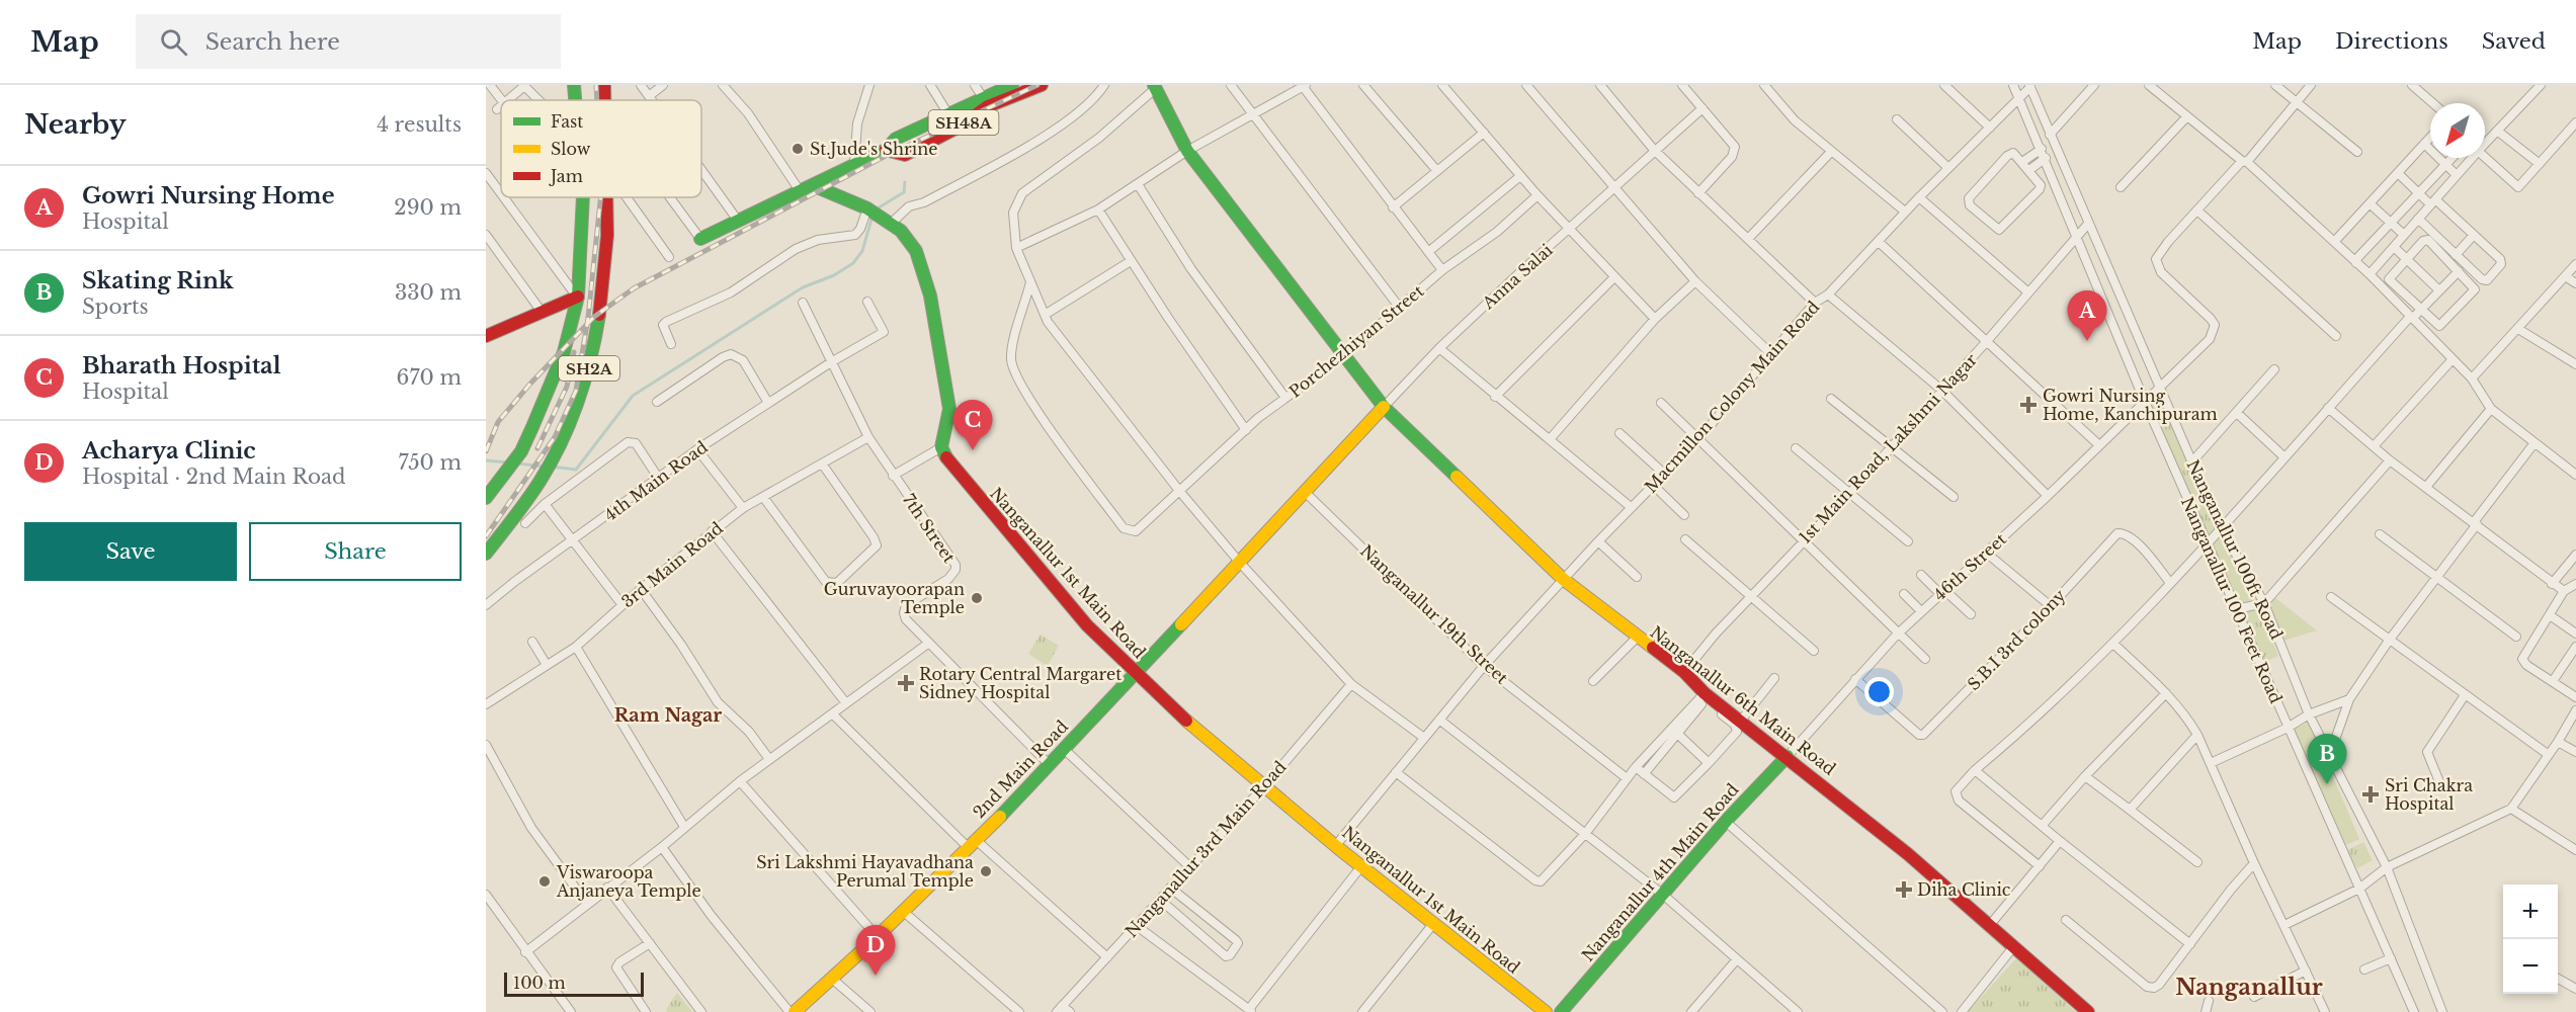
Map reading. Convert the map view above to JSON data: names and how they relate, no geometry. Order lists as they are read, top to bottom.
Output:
{
  "streets": {
    "street": [
      "SH48A",
      "Anna Salai",
      "Porchezhiyan Street",
      "SH2A",
      "Macmillon Colony Main Road",
      "1st Main Road, Lakshmi Nagar",
      "4th Main Road",
      "7th Street",
      "Nanganallur 100ft Road",
      "3rd Main Road",
      "46th Street",
      "Nanganallur 1st Main Road",
      "Nanganallur 100 Feet Road",
      "Nanganallur 19th Street",
      "S.B.I 3rd colony",
      "Nanganallur 6th Main Road",
      "2nd Main Road",
      "Nanganallur 3rd Main Road",
      "Nanganallur 4th Main Road"
    ]
  },
  "crossings": [
    ["Anna Salai", "Nanganallur 6th Main Road"],
    ["Anna Salai", "2nd Main Road"],
    ["Porchezhiyan Street", "Nanganallur 6th Main Road"],
    ["Macmillon Colony Main Road", "Nanganallur 100ft Road"],
    ["Macmillon Colony Main Road", "Nanganallur 1st Main Road"],
    ["Macmillon Colony Main Road", "Nanganallur 100 Feet Road"],
    ["Macmillon Colony Main Road", "Nanganallur 19th Street"],
    ["Macmillon Colony Main Road", "Nanganallur 6th Main Road"],
    ["1st Main Road, Lakshmi Nagar", "Nanganallur 100ft Road"],
    ["1st Main Road, Lakshmi Nagar", "Nanganallur 100 Feet Road"],
    ["1st Main Road, Lakshmi Nagar", "Nanganallur 6th Main Road"],
    ["4th Main Road", "7th Street"],
    ["7th Street", "3rd Main Road"],
    ["7th Street", "2nd Main Road"],
    ["Nanganallur 100ft Road", "46th Street"],
    ["46th Street", "Nanganallur 100 Feet Road"],
    ["46th Street", "S.B.I 3rd colony"],
    ["46th Street", "Nanganallur 6th Main Road"],
    ["46th Street", "Nanganallur 4th Main Road"],
    ["Nanganallur 1st Main Road", "2nd Main Road"],
    ["Nanganallur 1st Main Road", "Nanganallur 3rd Main Road"],
    ["Nanganallur 19th Street", "2nd Main Road"],
    ["Nanganallur 6th Main Road", "2nd Main Road"],
    ["Nanganallur 6th Main Road", "Nanganallur 4th Main Road"]
  ],
  "districts": ["Ram Nagar", "Nanganallur"],
  "places": {
    "other": [
      "St.Jude's Shrine",
      "Guruvayoorapan Temple",
      "Sri Lakshmi Hayavadhana Perumal Temple",
      "Viswaroopa Anjaneya Temple"
    ],
    "health": [
      "Gowri Nursing Home, Kanchipuram",
      "Rotary Central Margaret Sidney Hospital",
      "Sri Chakra Hospital",
      "Diha Clinic"
    ]
  },
  "legend": ["Fast", "Slow", "Jam"],
  "scale_bar": "100 m",
  "north": "bottom left",
  "page": {
    "header": "Map",
    "search": "Search here",
    "nav": ["Map", "Directions", "Saved"],
    "heading": ["Nearby", "4 results"],
    "list": [
      {
        "mark": "A",
        "name": "Gowri Nursing Home",
        "note": "Hospital",
        "value": "290 m"
      },
      {
        "mark": "B",
        "name": "Skating Rink",
        "note": "Sports",
        "value": "330 m"
      },
      {
        "mark": "C",
        "name": "Bharath Hospital",
        "note": "Hospital",
        "value": "670 m"
      },
      {
        "mark": "D",
        "name": "Acharya Clinic",
        "note": "Hospital · 2nd Main Road",
        "value": "750 m"
      }
    ],
    "pins": [
      "A",
      "C",
      "B",
      "D"
    ],
    "buttons": ["Save", "Share"],
    "map_buttons": ["+", "−"],
    "scale": "100 m"
  }
}
